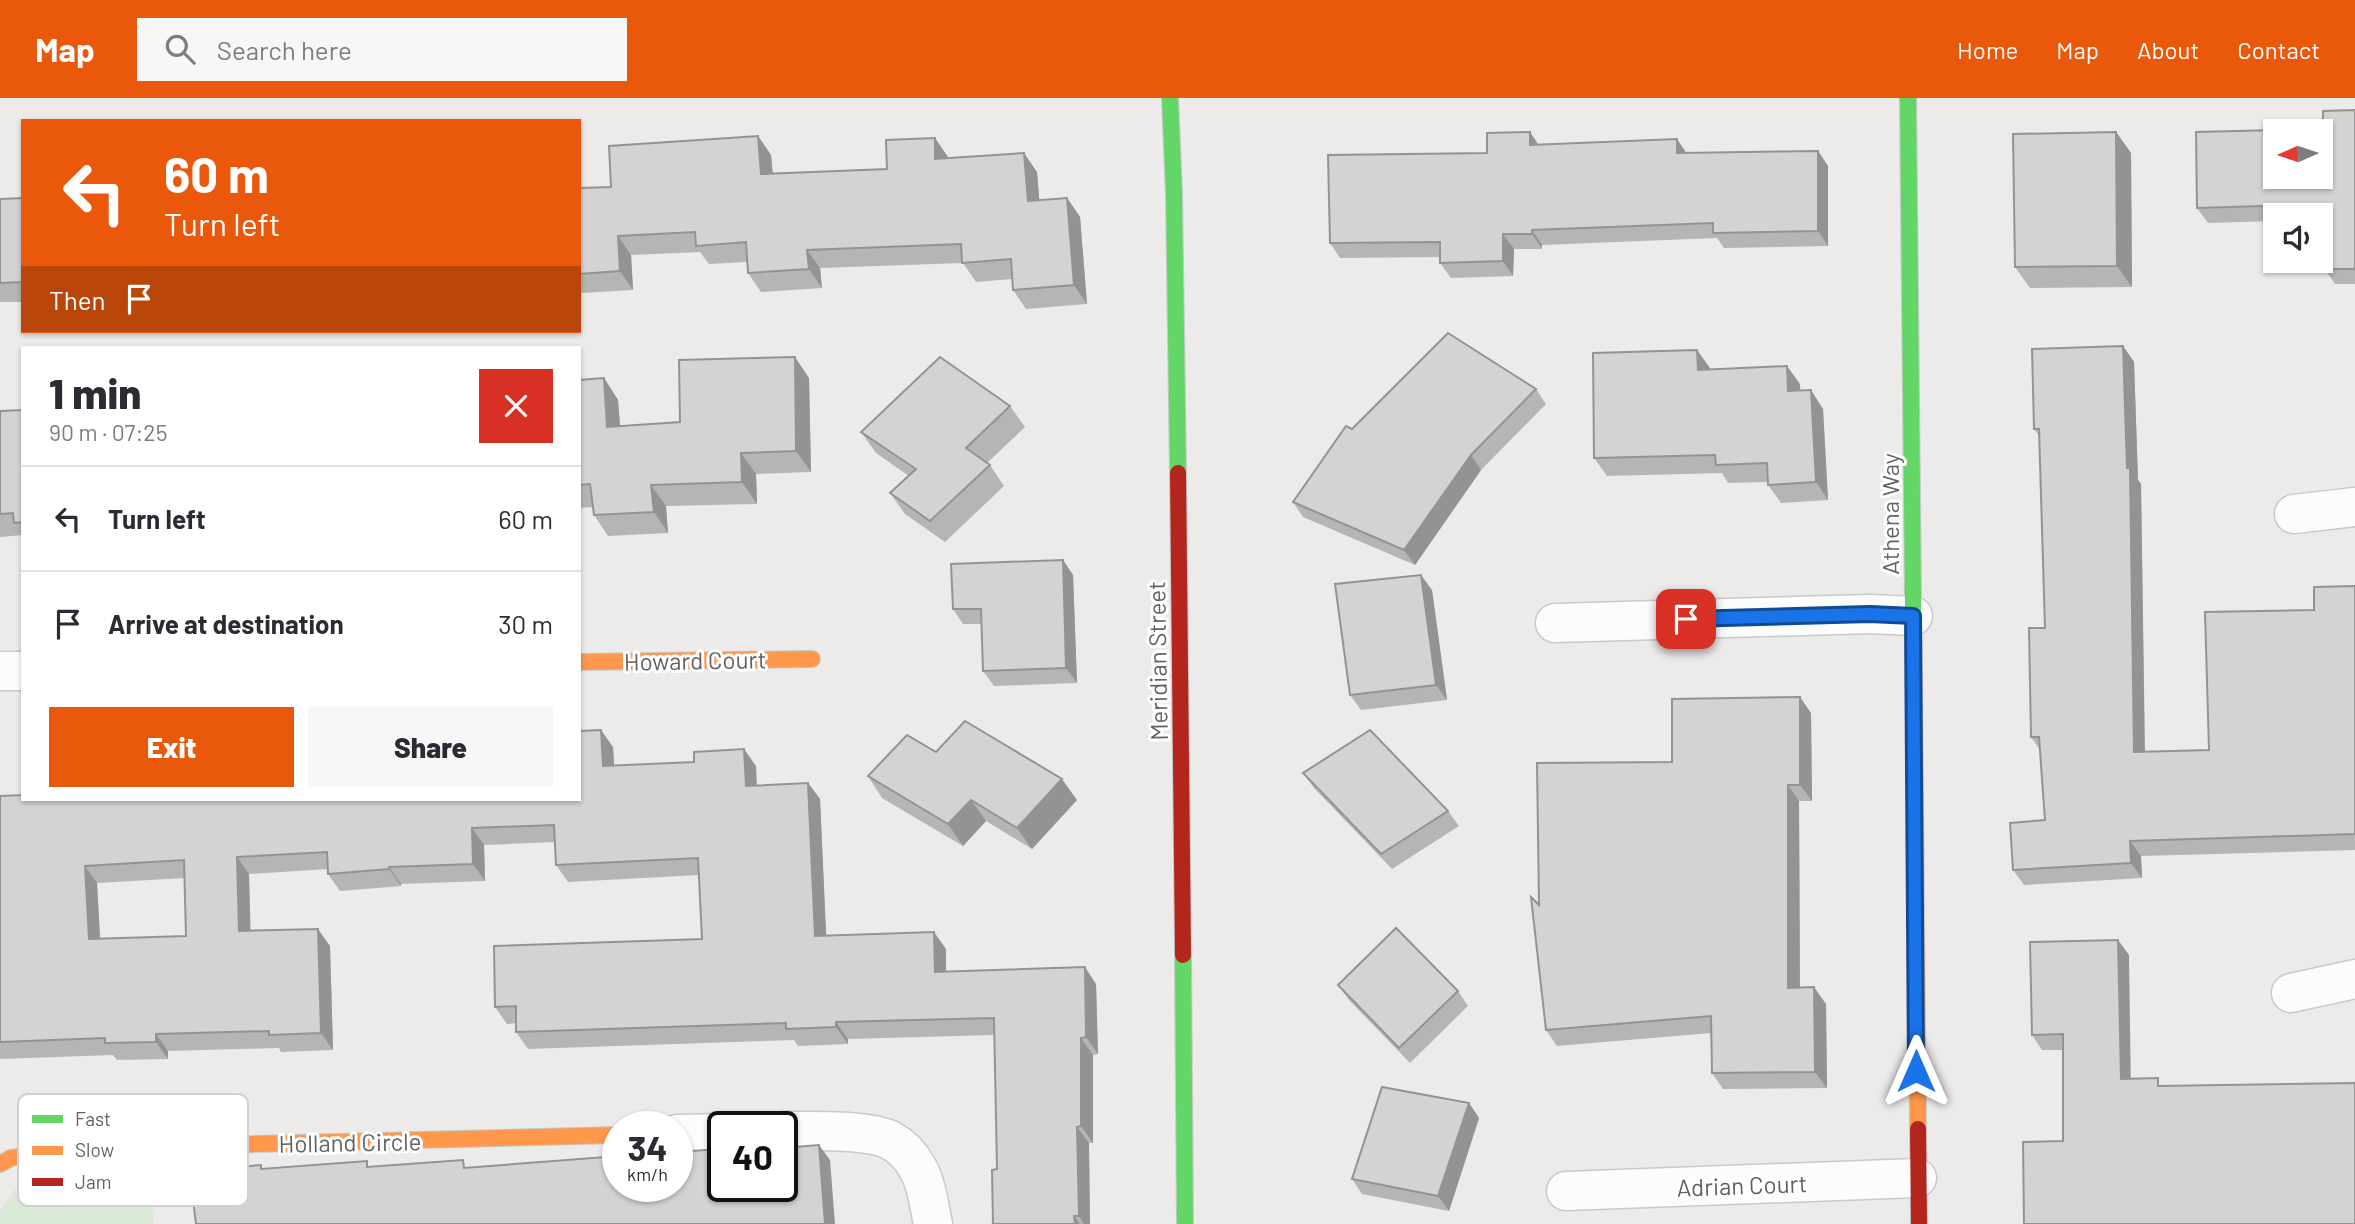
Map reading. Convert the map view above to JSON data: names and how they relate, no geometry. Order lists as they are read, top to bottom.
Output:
{
  "streets": {
    "street": [
      "Athena Way",
      "Howard Court",
      "Meridian Street",
      "Holland Circle",
      "Adrian Court"
    ]
  },
  "crossings": [
    ["Athena Way", "Adrian Court"]
  ],
  "legend": ["Fast", "Slow", "Jam"],
  "north": "left",
  "page": {
    "header": "Map",
    "search": "Search here",
    "nav": [
      "Home",
      "Map",
      "About",
      "Contact"
    ],
    "turn": ["60 m", "Turn left"],
    "then": "Then",
    "heading": ["1 min", "90 m · 07:25"],
    "list": [
      {
        "name": "Turn left",
        "value": "60 m"
      },
      {
        "name": "Arrive at destination",
        "value": "30 m"
      }
    ],
    "buttons": ["Exit", "Share"],
    "speed": "34 km/h",
    "limit": "40"
  }
}
